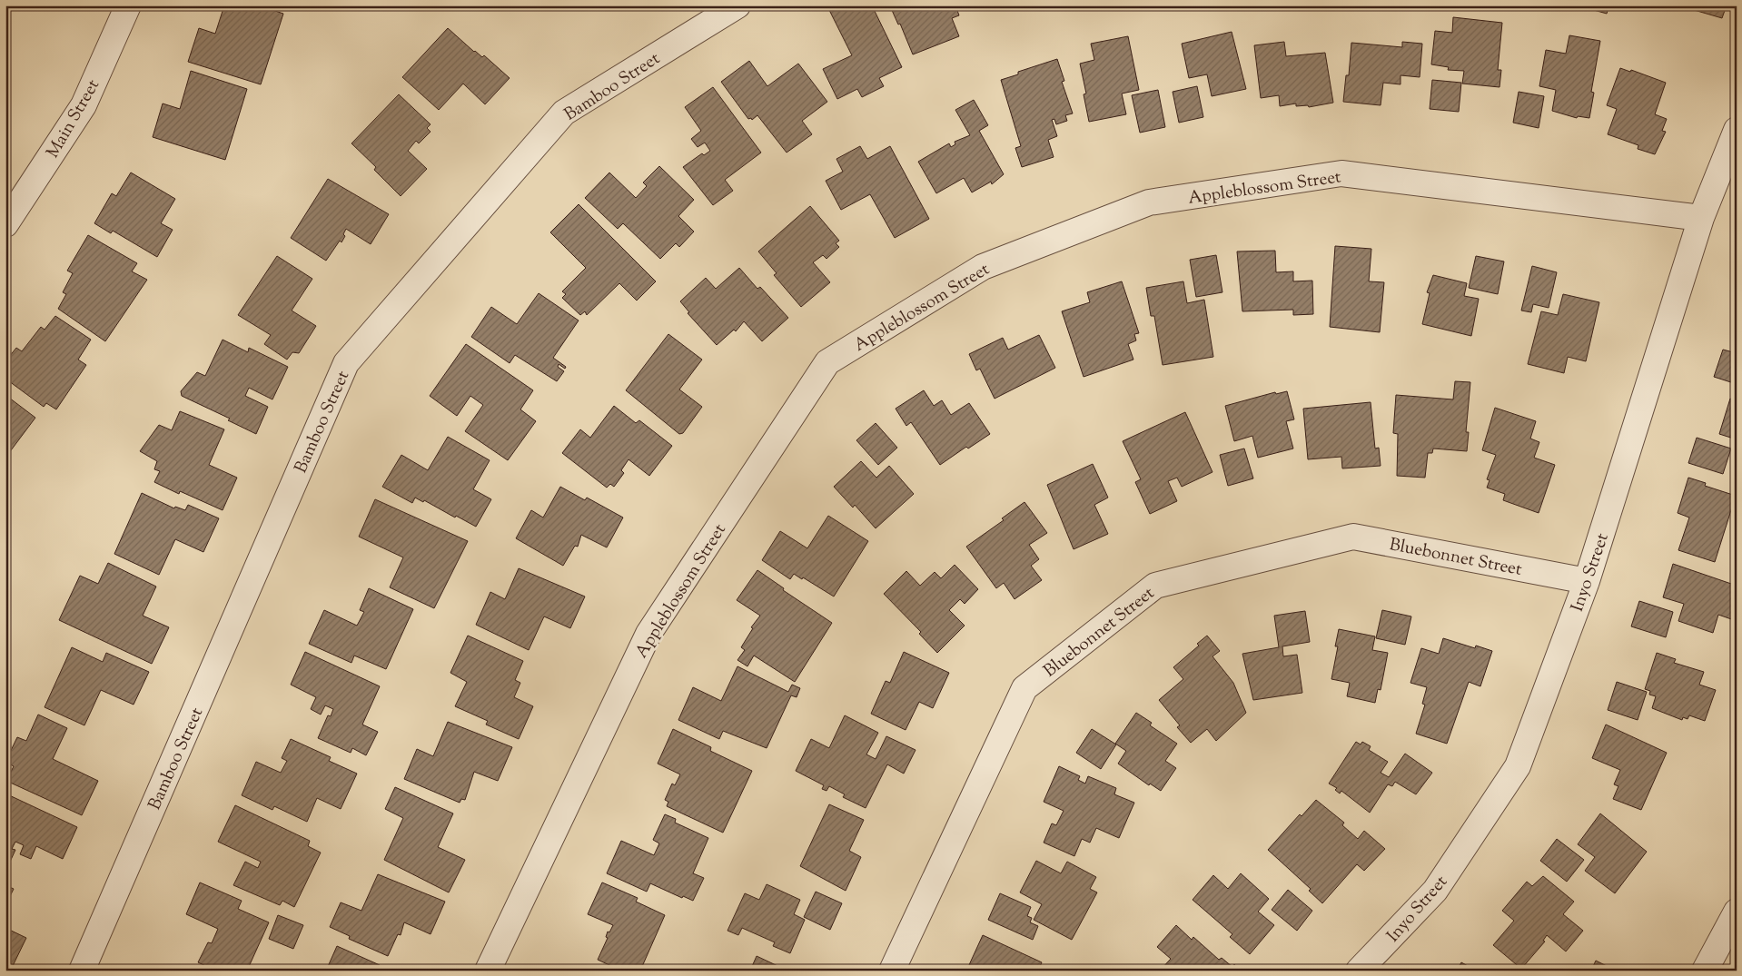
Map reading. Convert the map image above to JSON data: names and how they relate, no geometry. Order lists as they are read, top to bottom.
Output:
{
  "streets": {
    "street": [
      "Bamboo Street",
      "Main Street",
      "Appleblossom Street",
      "Bluebonnet Street",
      "Inyo Street"
    ]
  },
  "crossings": [
    ["Appleblossom Street", "Inyo Street"],
    ["Bluebonnet Street", "Inyo Street"]
  ]
}
